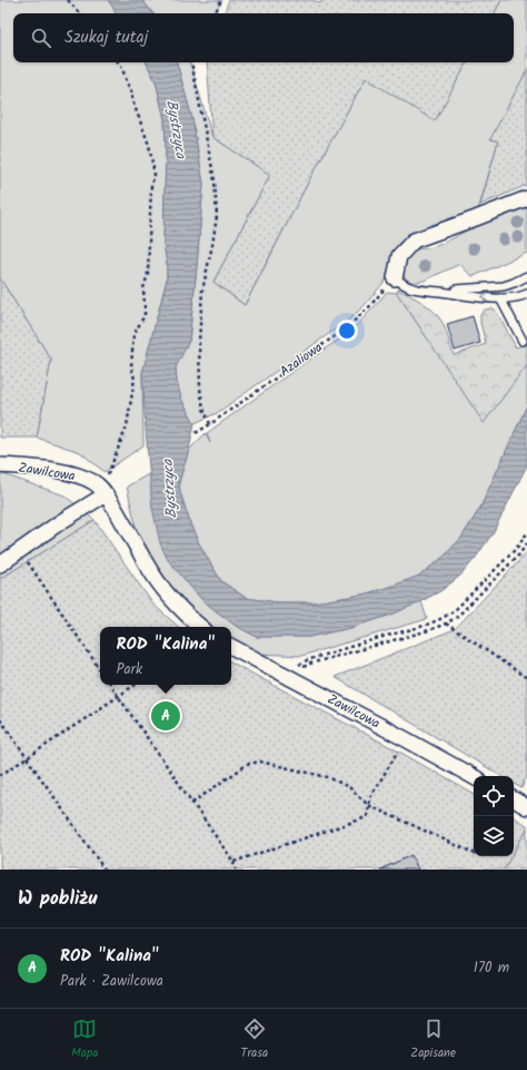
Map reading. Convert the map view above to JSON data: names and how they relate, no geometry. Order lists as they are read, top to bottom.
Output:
{
  "streets": {
    "street": ["Zawilcowa"],
    "path": ["Azaliowa"]
  },
  "water": ["Bystrzyca"],
  "page": {
    "search": "Szukaj tutaj",
    "popup": ["ROD \"Kalina\"", "Park"],
    "pins": "A",
    "heading": "W pobliżu",
    "list": [
      {
        "mark": "A",
        "name": "ROD \"Kalina\"",
        "note": "Park · Zawilcowa",
        "value": "170 m"
      }
    ],
    "nav": ["Mapa", "Trasa", "Zapisane"]
  }
}
